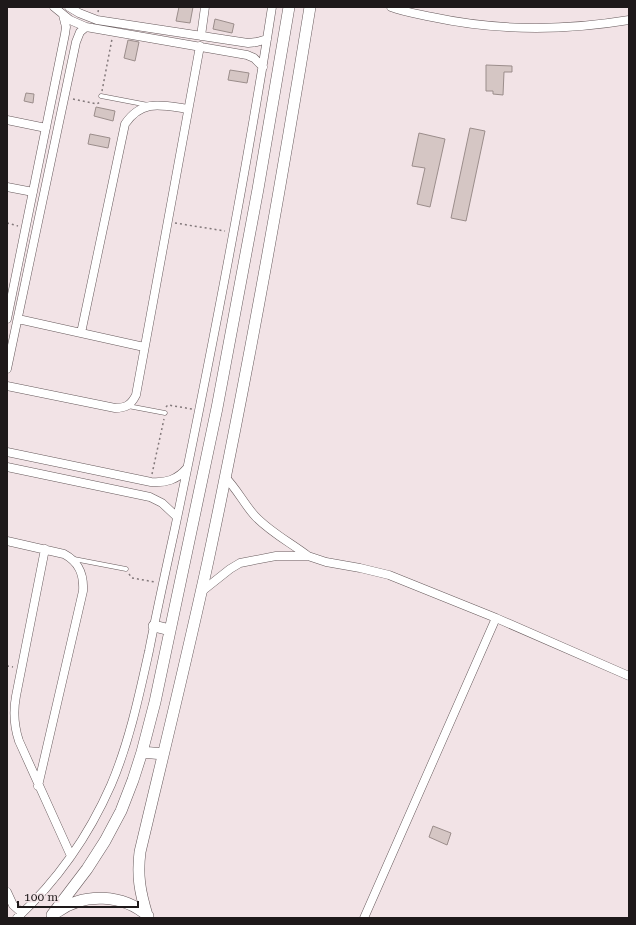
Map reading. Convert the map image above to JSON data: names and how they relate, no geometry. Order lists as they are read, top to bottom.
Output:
{
  "scale_bar": "100 m"
}
